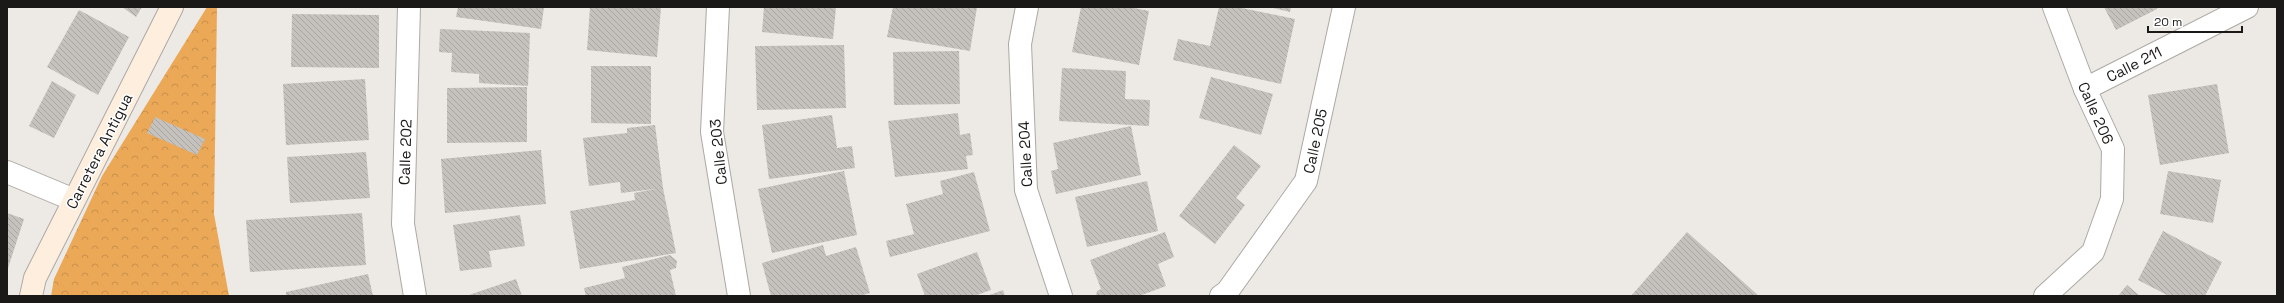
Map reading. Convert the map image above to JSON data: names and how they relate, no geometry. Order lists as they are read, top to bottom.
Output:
{
  "streets": {
    "street": [
      "Calle 211",
      "Calle 206",
      "Calle 205",
      "Carretera Antigua",
      "Calle 202",
      "Calle 203",
      "Calle 204"
    ]
  },
  "crossings": [
    ["Calle 211", "Calle 206"]
  ],
  "scale_bar": "20 m"
}
